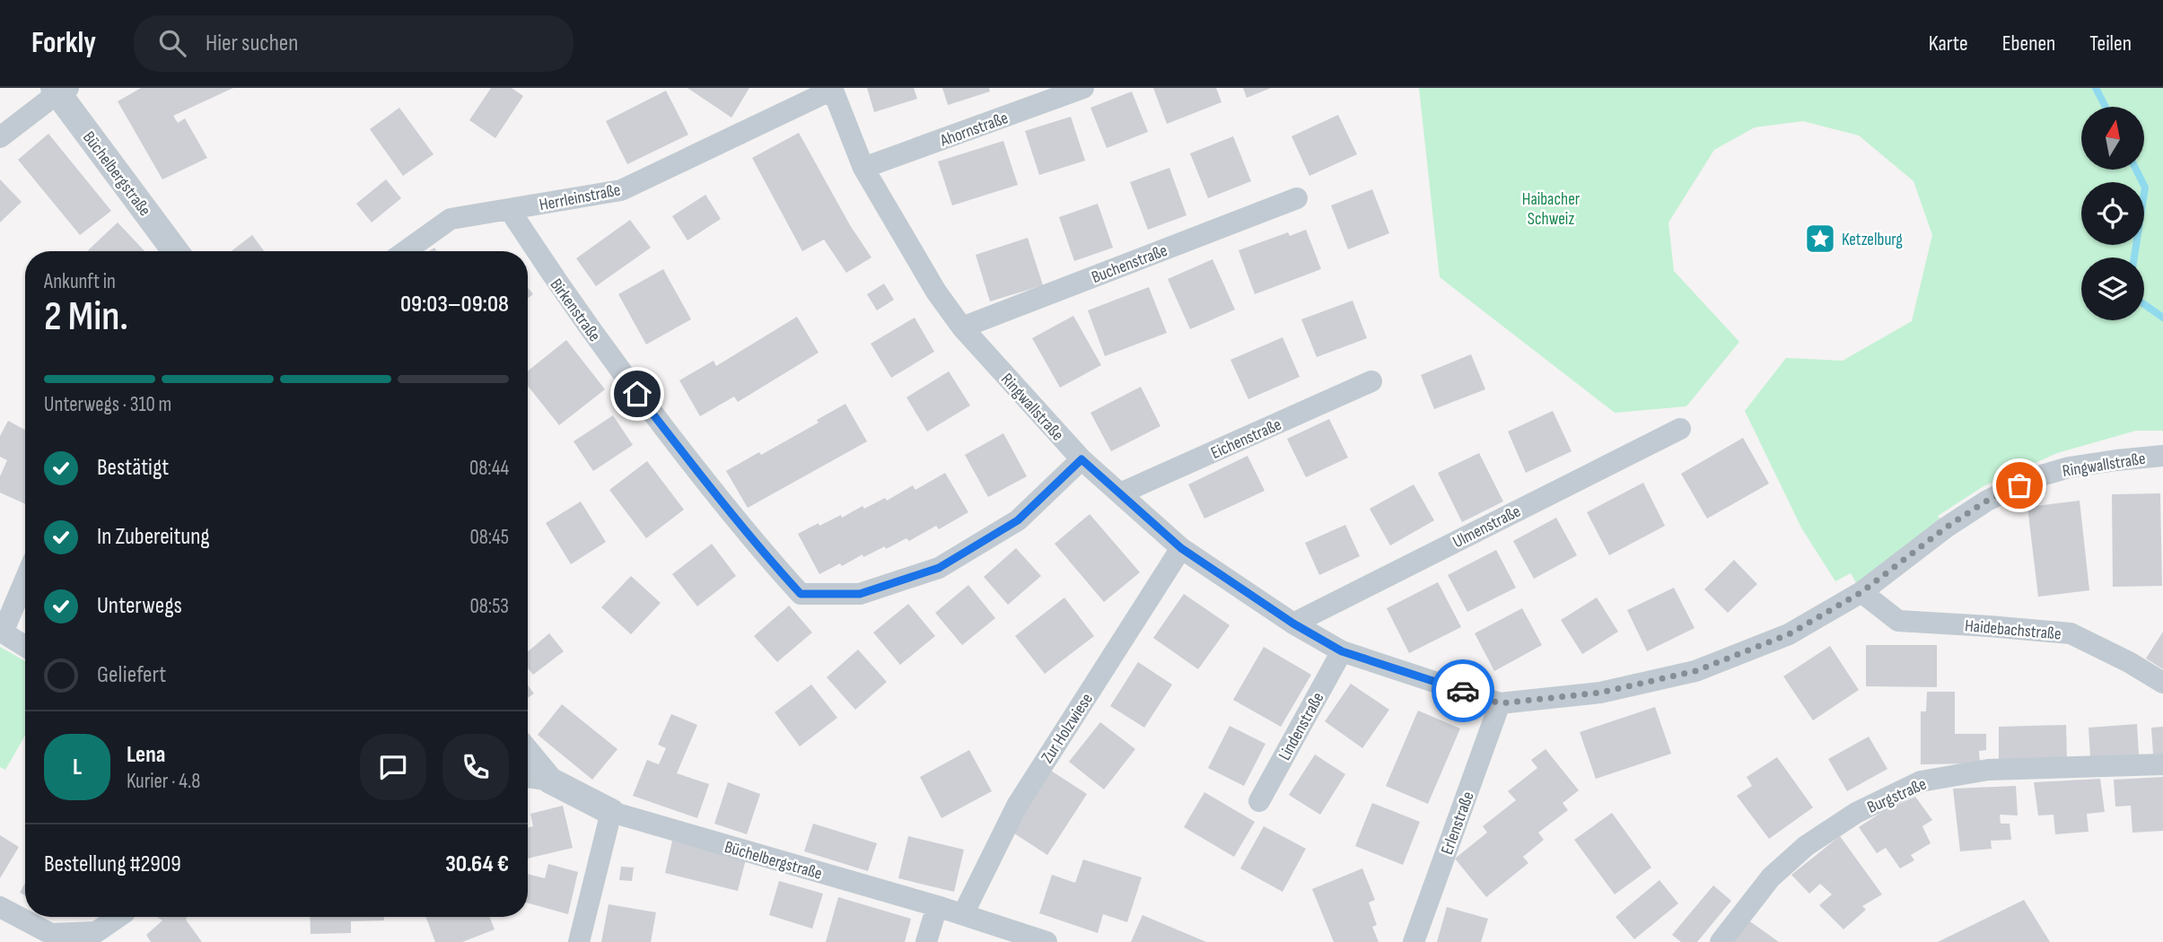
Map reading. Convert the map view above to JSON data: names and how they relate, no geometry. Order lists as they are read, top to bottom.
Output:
{
  "streets": {
    "street": [
      "Ahornstraße",
      "Büchelbergstraße",
      "Herrleinstraße",
      "Buchenstraße",
      "Birkenstraße",
      "Ringwallstraße",
      "Eichenstraße",
      "Ulmenstraße",
      "Haidebachstraße",
      "Lindenstraße",
      "Zur Holzwiese",
      "Burgstraße",
      "Erlenstraße"
    ]
  },
  "crossings": [
    ["Ahornstraße", "Ringwallstraße"],
    ["Büchelbergstraße", "Zur Holzwiese"],
    ["Herrleinstraße", "Birkenstraße"],
    ["Herrleinstraße", "Ringwallstraße"],
    ["Buchenstraße", "Ringwallstraße"],
    ["Birkenstraße", "Ringwallstraße"],
    ["Ringwallstraße", "Eichenstraße"],
    ["Ringwallstraße", "Ulmenstraße"],
    ["Ringwallstraße", "Haidebachstraße"],
    ["Ringwallstraße", "Lindenstraße"],
    ["Ringwallstraße", "Zur Holzwiese"],
    ["Ringwallstraße", "Erlenstraße"]
  ],
  "parks": ["Haibacher Schweiz"],
  "places": {
    "place": ["Ketzelburg"]
  },
  "north": "top",
  "page": {
    "header": "Forkly",
    "search": "Hier suchen",
    "nav": ["Karte", "Ebenen", "Teilen"],
    "heading": ["2 Min.", "Ankunft in", "09:03–09:08"],
    "panel": [
      "Lena",
      "Kurier · 4.8",
      "Bestellung #2909",
      "30.64 €"
    ],
    "bar": "Unterwegs · 310 m",
    "list": [
      ["Bestätigt", "08:44"],
      ["In Zubereitung", "08:45"],
      ["Unterwegs", "08:53"],
      "Geliefert"
    ],
    "round": "L"
  }
}
